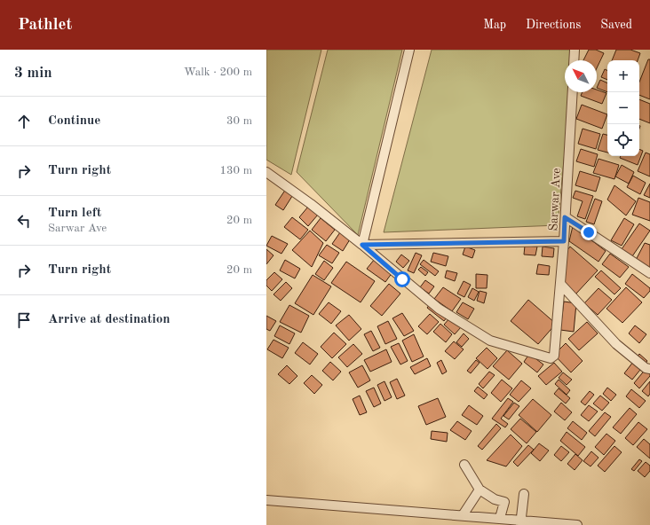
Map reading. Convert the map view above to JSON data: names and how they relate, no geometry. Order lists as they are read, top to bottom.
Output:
{
  "streets": {
    "street": ["Sarwar Ave"]
  },
  "north": "top left",
  "page": {
    "header": "Pathlet",
    "nav": ["Map", "Directions", "Saved"],
    "heading": ["3 min", "Walk · 200 m"],
    "map_buttons": ["+", "−"],
    "list": [
      ["Continue", "30 m"],
      ["Turn right", "130 m"],
      ["Turn left", "Sarwar Ave", "20 m"],
      ["Turn right", "20 m"],
      "Arrive at destination"
    ]
  }
}
